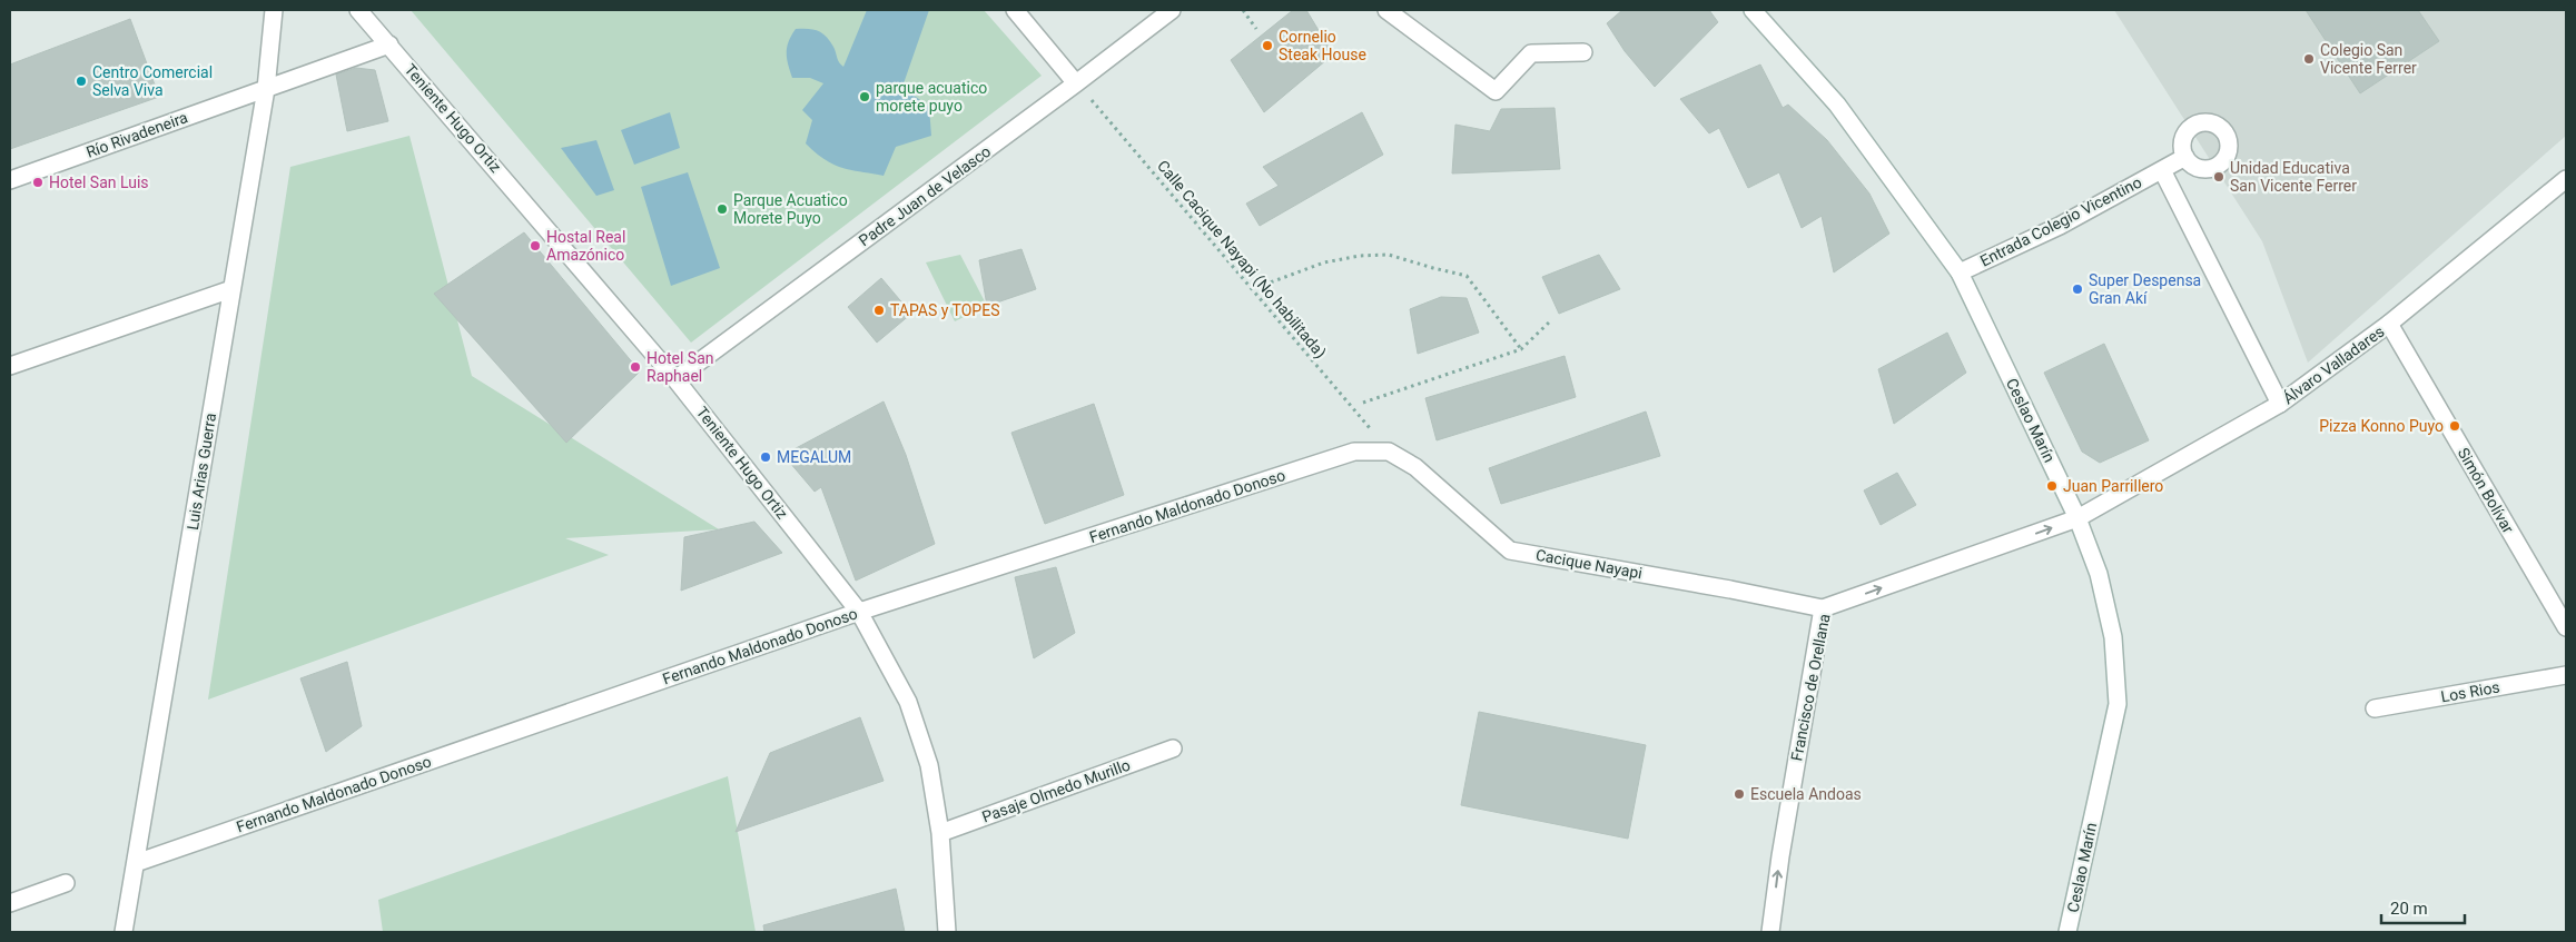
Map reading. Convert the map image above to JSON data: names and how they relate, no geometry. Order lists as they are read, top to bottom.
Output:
{
  "streets": {
    "street": [
      "Teniente Hugo Ortiz",
      "Río Rivadeneira",
      "Padre Juan de Velasco",
      "Entrada Colegio Vicentino",
      "Álvaro Valladares",
      "Ceslao Marín",
      "Luis Arias Guerra",
      "Simón Bolívar",
      "Fernando Maldonado Donoso",
      "Cacique Nayapi",
      "Francisco de Orellana",
      "Los Rios",
      "Pasaje Olmedo Murillo"
    ],
    "path": ["Calle Cacique Nayapi (No habilitada)"]
  },
  "crossings": [
    ["Teniente Hugo Ortiz", "Río Rivadeneira"],
    ["Teniente Hugo Ortiz", "Padre Juan de Velasco"],
    ["Teniente Hugo Ortiz", "Fernando Maldonado Donoso"],
    ["Teniente Hugo Ortiz", "Pasaje Olmedo Murillo"],
    ["Río Rivadeneira", "Luis Arias Guerra"],
    ["Padre Juan de Velasco", "Calle Cacique Nayapi (No habilitada)"],
    ["Entrada Colegio Vicentino", "Ceslao Marín"],
    ["Calle Cacique Nayapi (No habilitada)", "Fernando Maldonado Donoso"],
    ["Calle Cacique Nayapi (No habilitada)", "Cacique Nayapi"],
    ["Álvaro Valladares", "Ceslao Marín"],
    ["Álvaro Valladares", "Simón Bolívar"],
    ["Álvaro Valladares", "Francisco de Orellana"],
    ["Ceslao Marín", "Francisco de Orellana"],
    ["Luis Arias Guerra", "Fernando Maldonado Donoso"],
    ["Fernando Maldonado Donoso", "Cacique Nayapi"],
    ["Cacique Nayapi", "Francisco de Orellana"]
  ],
  "one_way": ["Francisco de Orellana"],
  "places": [
    "Cornelio Steak House",
    "Colegio San Vicente Ferrer",
    "Centro Comercial Selva Viva",
    "parque acuatico morete puyo",
    "Unidad Educativa San Vicente Ferrer",
    "Hotel San Luis",
    "Parque Acuatico Morete Puyo",
    "Hostal Real Amazónico",
    "Super Despensa Gran Akí",
    "TAPAS y TOPES",
    "Hotel San Raphael",
    "Pizza Konno Puyo",
    "MEGALUM",
    "Juan Parrillero",
    "Escuela Andoas"
  ],
  "scale_bar": "20 m"
}
